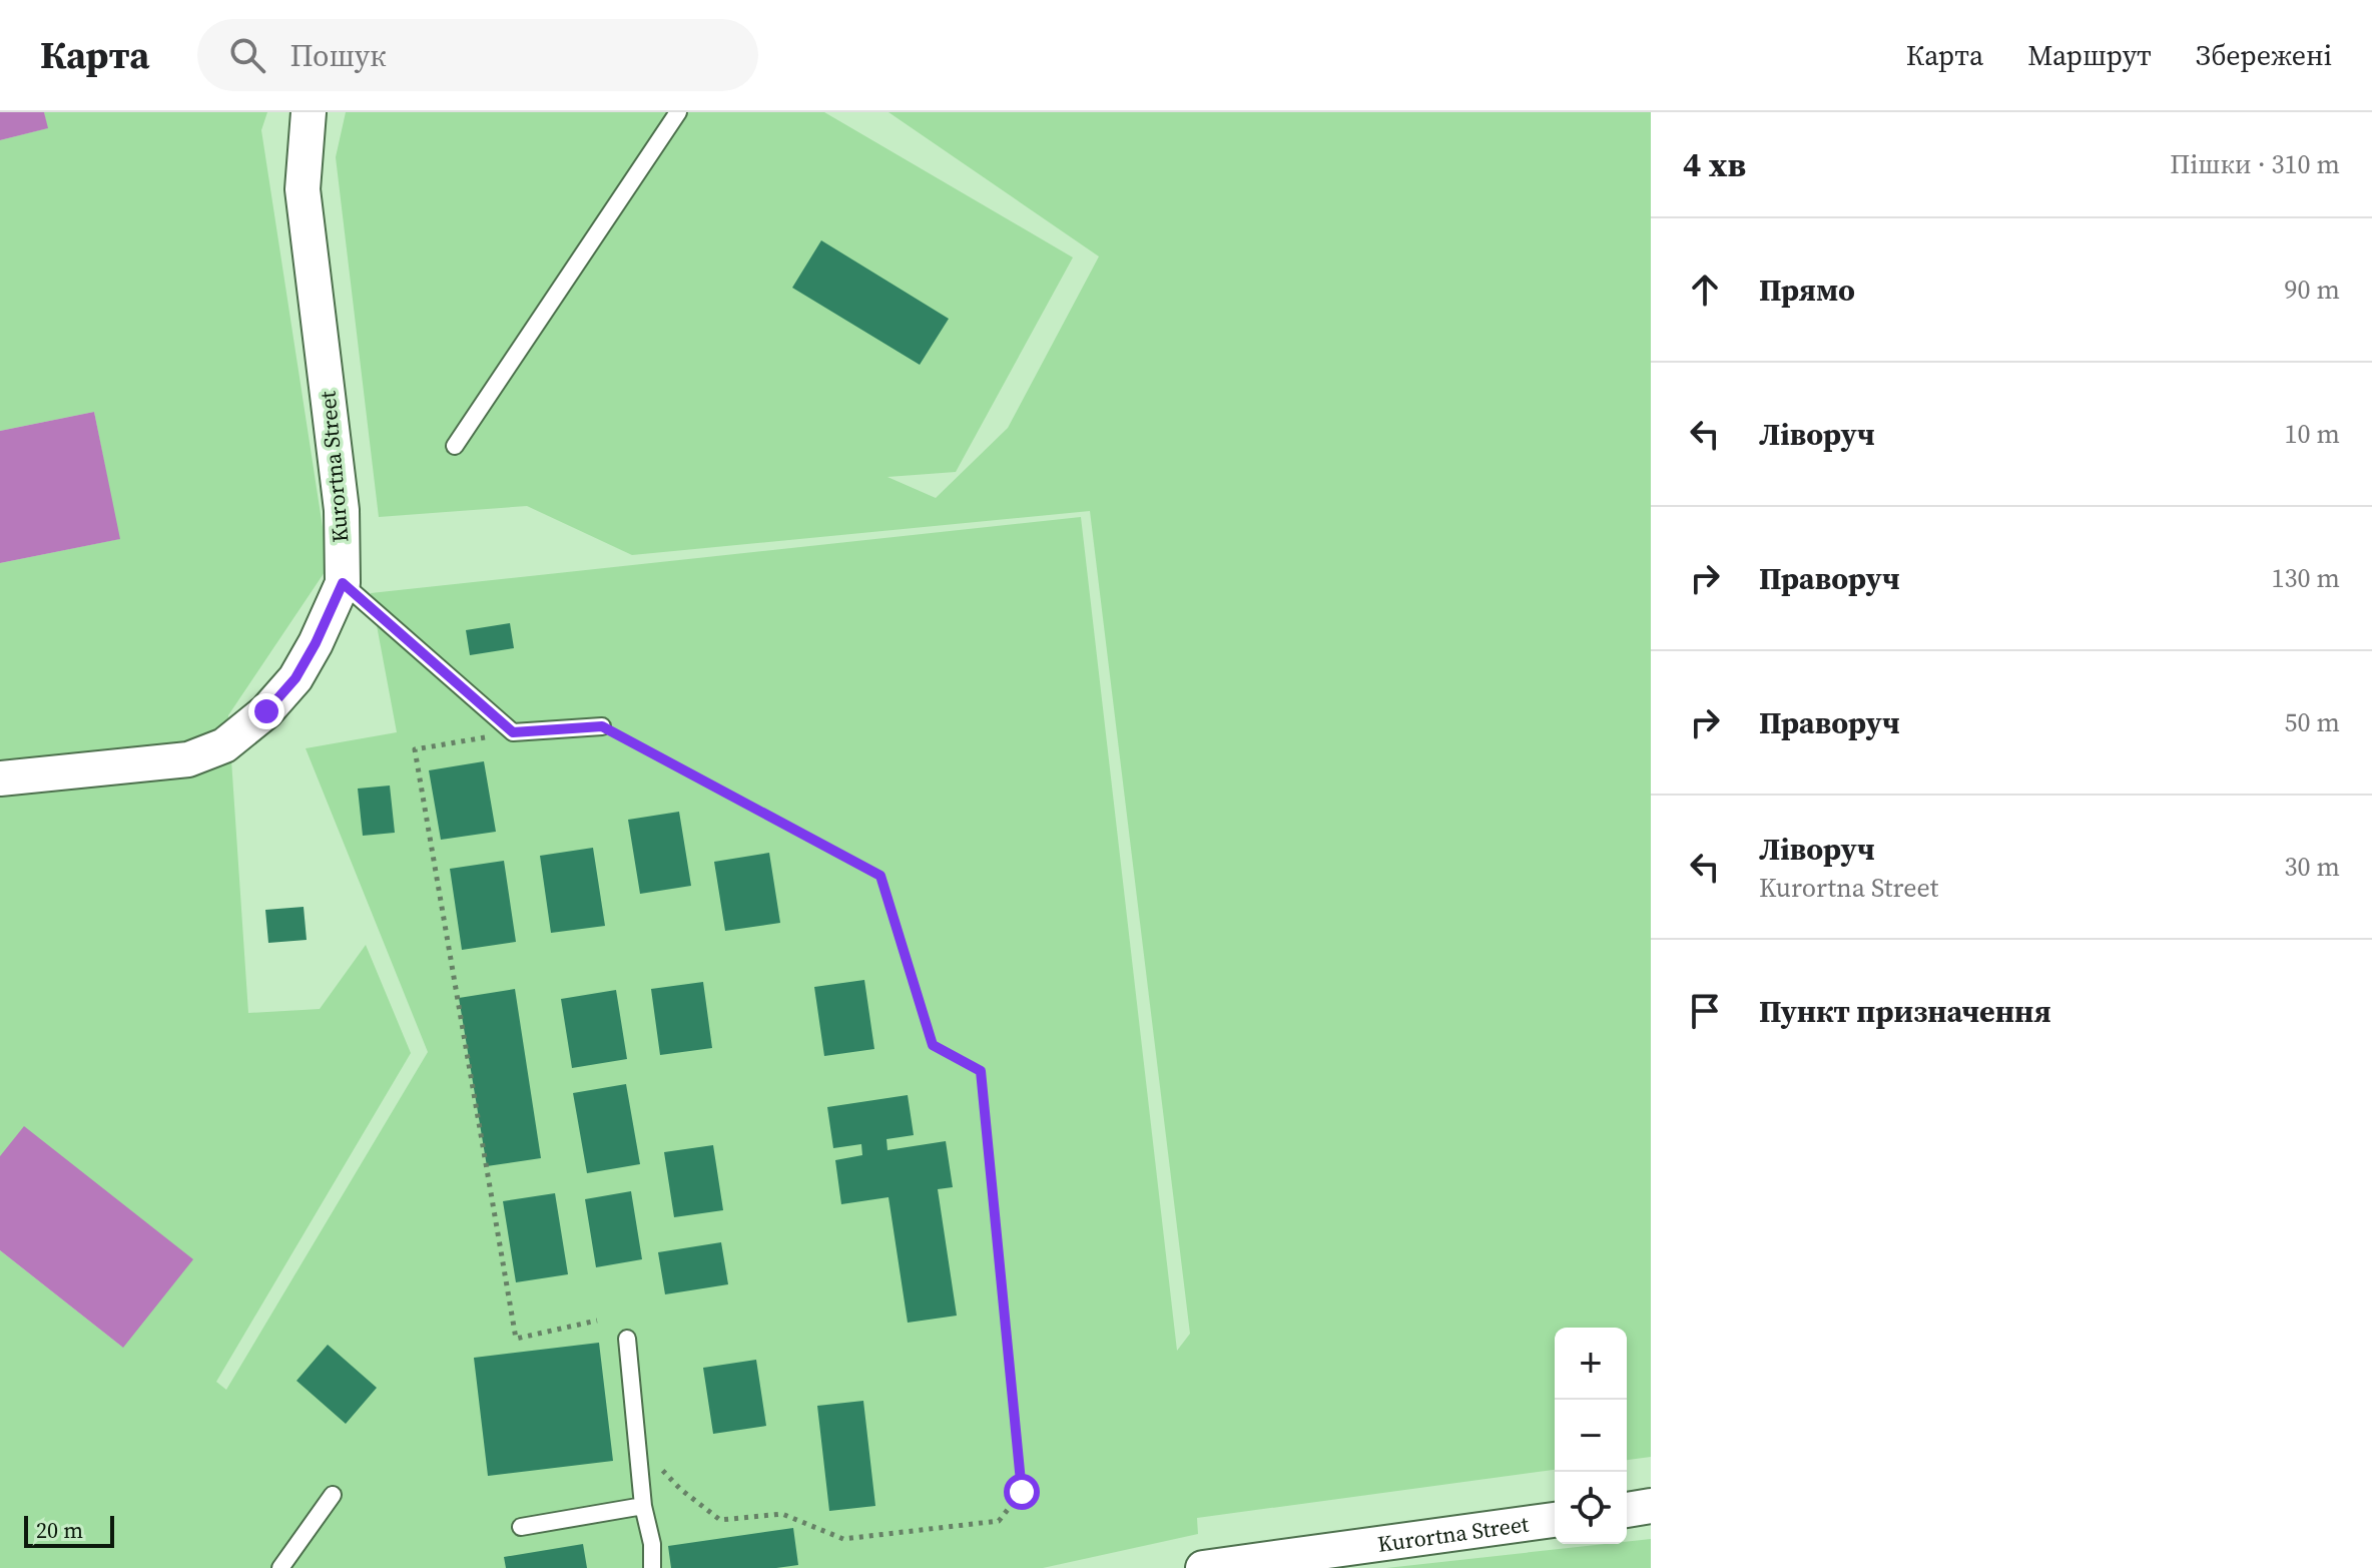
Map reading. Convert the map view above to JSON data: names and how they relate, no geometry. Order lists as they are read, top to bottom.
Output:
{
  "streets": {
    "street": ["Kurortna Street"]
  },
  "scale_bar": "20 m",
  "page": {
    "header": "Карта",
    "search": "Пошук",
    "nav": ["Карта", "Маршрут", "Збережені"],
    "heading": ["4 хв", "Пішки · 310 m"],
    "list": [
      ["Прямо", "90 m"],
      ["Ліворуч", "10 m"],
      ["Праворуч", "130 m"],
      ["Праворуч", "50 m"],
      ["Ліворуч", "Kurortna Street", "30 m"],
      "Пункт призначення"
    ],
    "map_buttons": ["+", "−"],
    "scale": "20 m"
  }
}
